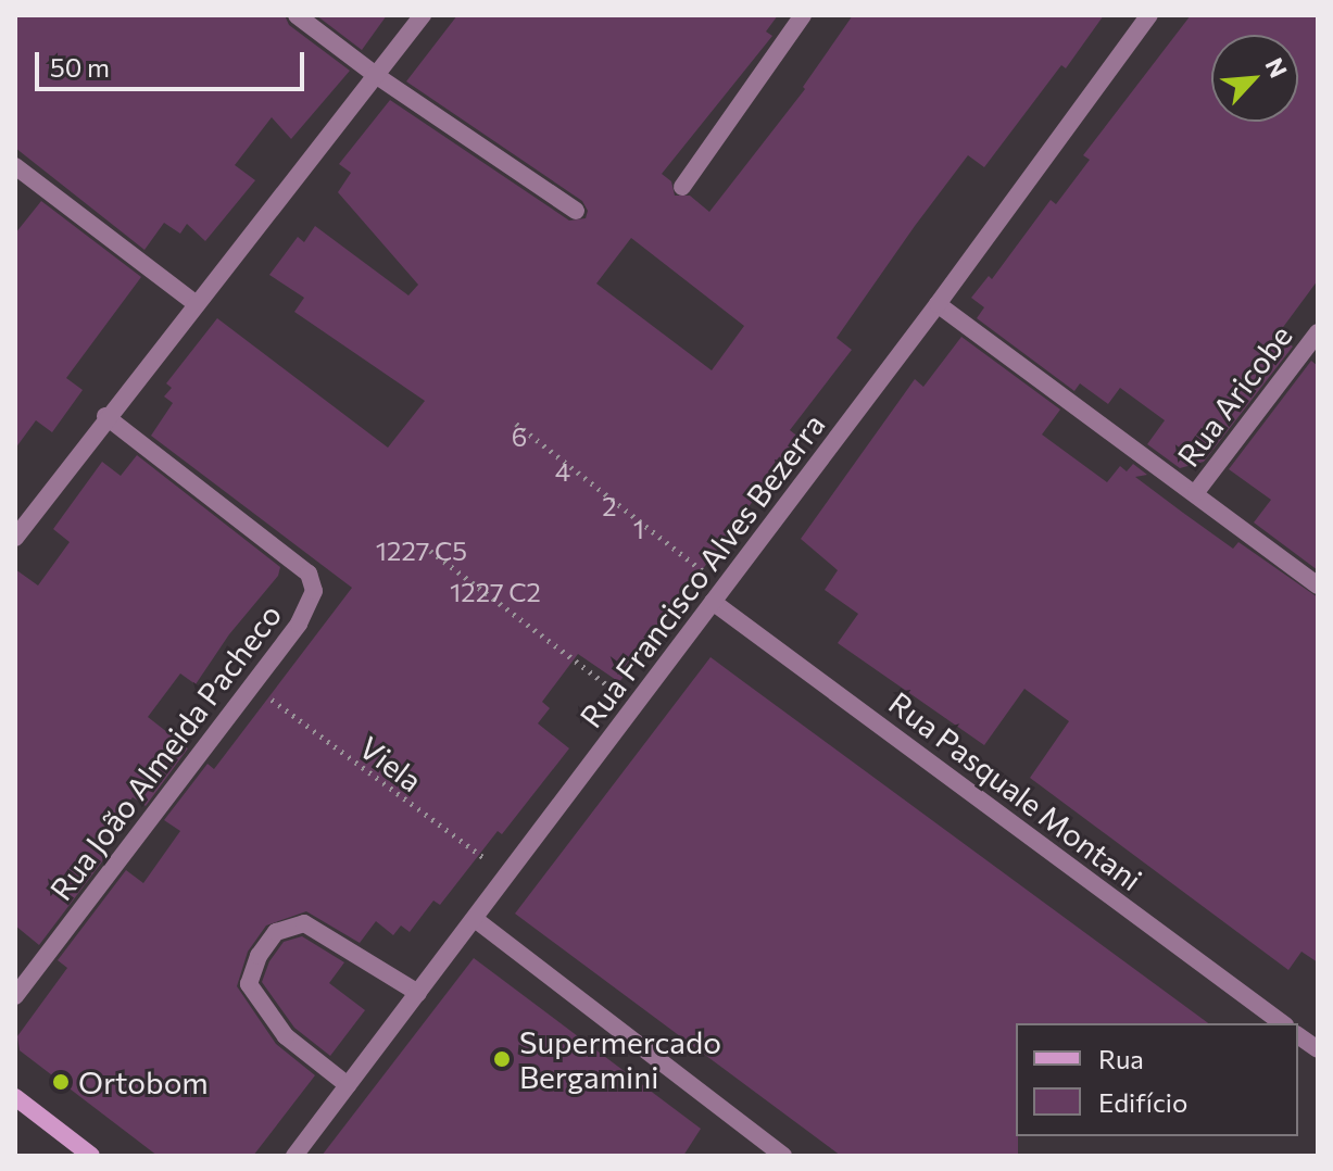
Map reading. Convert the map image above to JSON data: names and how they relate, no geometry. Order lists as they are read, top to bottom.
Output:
{
  "streets": {
    "street": [
      "Rua Aricobe",
      "Rua Francisco Alves Bezerra",
      "Rua João Almeida Pacheco",
      "Rua Pasquale Montani"
    ],
    "path": ["Viela"]
  },
  "crossings": [
    ["Rua Francisco Alves Bezerra", "Viela"],
    ["Rua Francisco Alves Bezerra", "Rua Pasquale Montani"],
    ["Rua João Almeida Pacheco", "Viela"]
  ],
  "places": ["Supermercado Bergamini", "Ortobom"],
  "house_numbers": [
    "6",
    "4",
    "2",
    "1",
    "1227 C5",
    "1227 C2"
  ],
  "legend": ["Rua", "Edifício"],
  "scale_bar": "50 m",
  "north": "top right"
}
